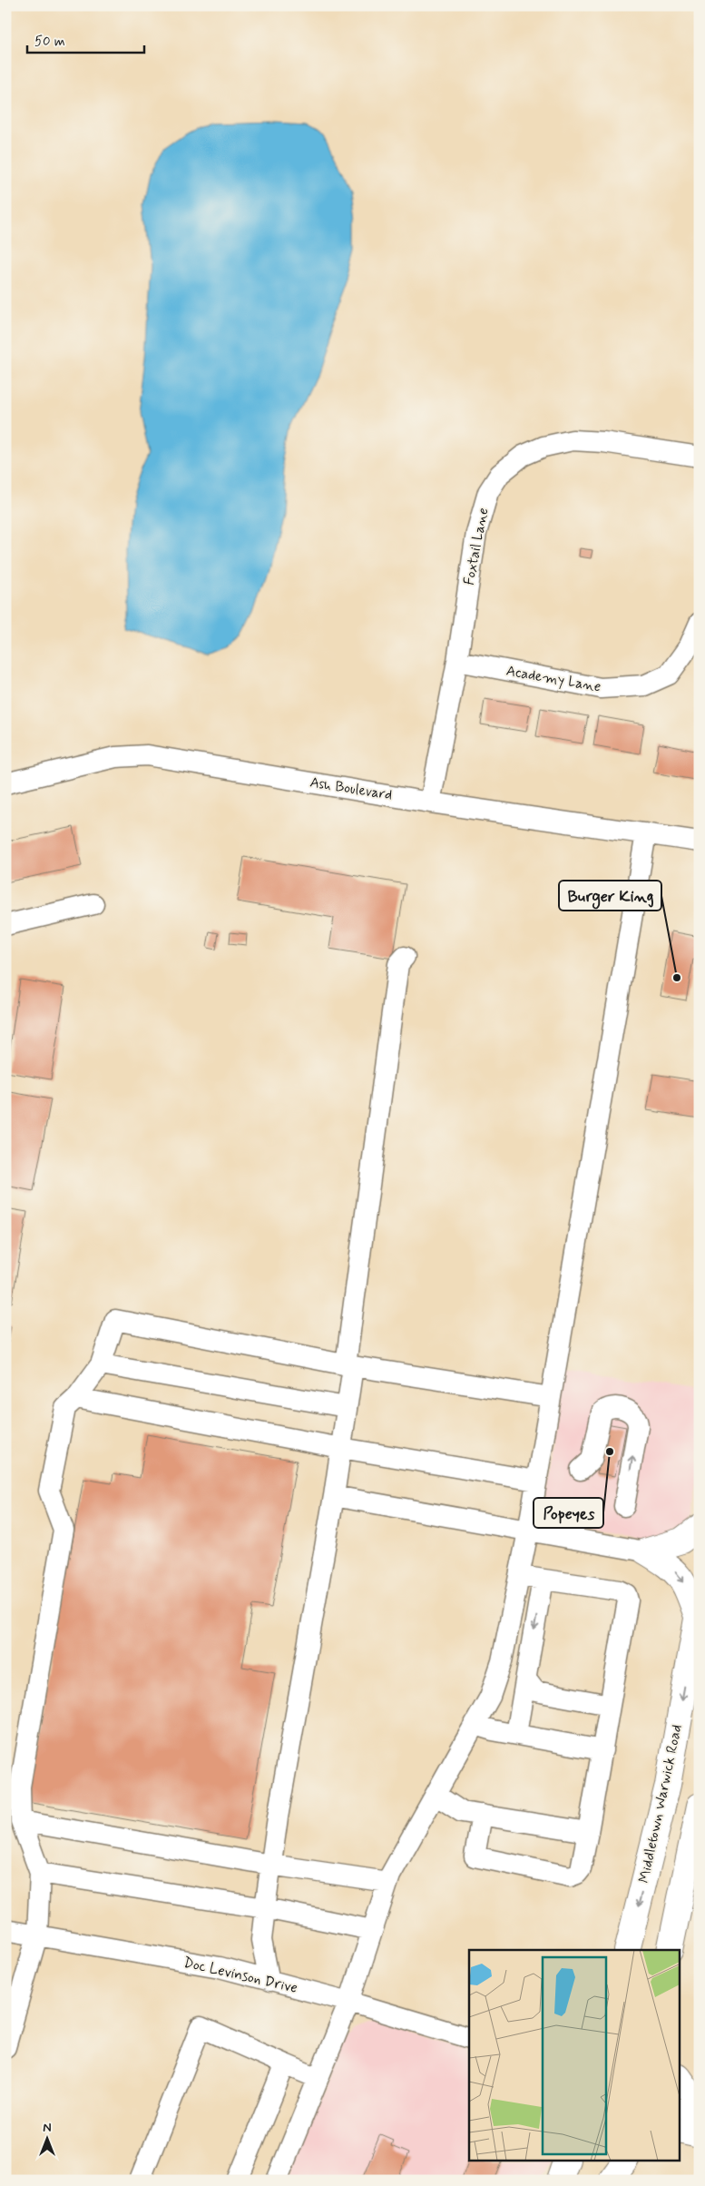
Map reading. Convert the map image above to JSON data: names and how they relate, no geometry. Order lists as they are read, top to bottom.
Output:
{
  "streets": {
    "main road": ["Middletown Warwick Road"],
    "street": [
      "Foxtail Lane",
      "Academy Lane",
      "Ash Boulevard",
      "Doc Levinson Drive"
    ]
  },
  "crossings": [
    ["Foxtail Lane", "Academy Lane"],
    ["Foxtail Lane", "Ash Boulevard"]
  ],
  "places": ["Burger King", "Popeyes"],
  "scale_bar": "50 m",
  "north": "top"
}
